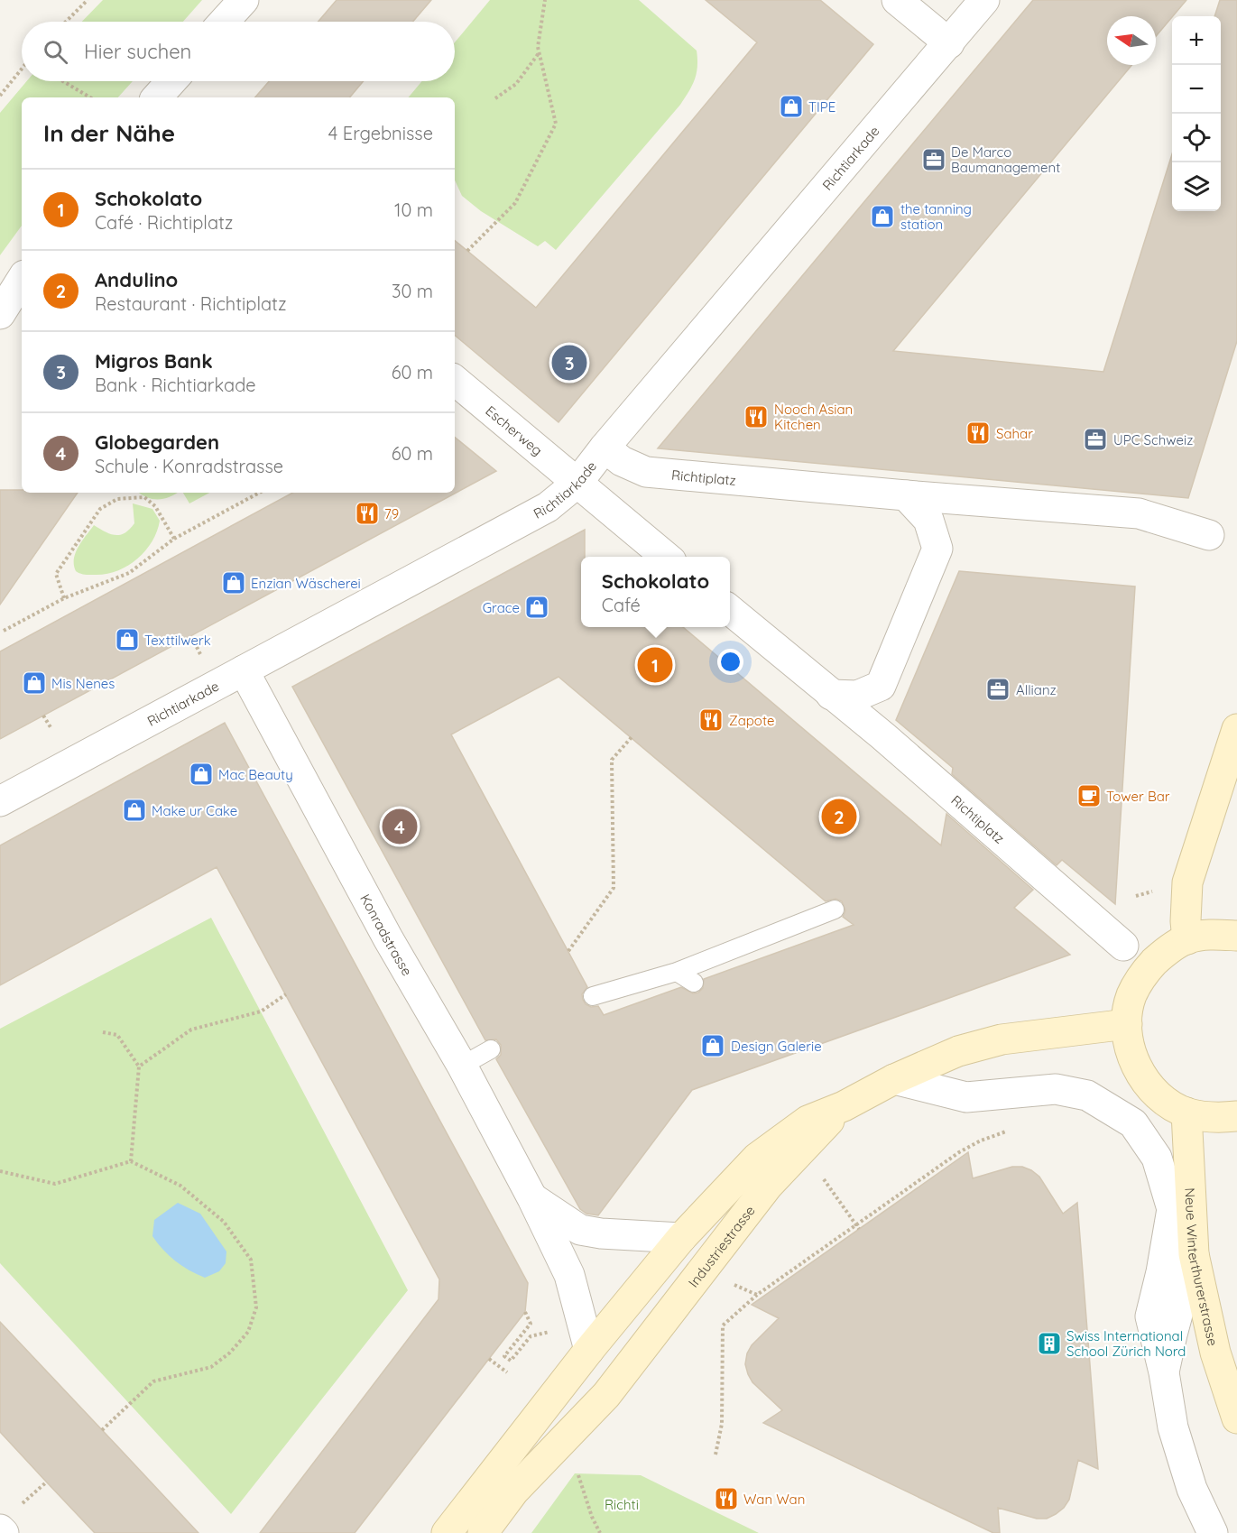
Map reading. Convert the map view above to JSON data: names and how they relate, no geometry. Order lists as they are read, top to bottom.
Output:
{
  "streets": {
    "street": [
      "Richtiarkade",
      "Escherweg",
      "Richtiplatz",
      "Konradstrasse",
      "Industriestrasse",
      "Neue Winterthurerstrasse"
    ]
  },
  "crossings": [
    ["Richtiarkade", "Escherweg"],
    ["Richtiarkade", "Richtiplatz"],
    ["Richtiarkade", "Konradstrasse"],
    ["Konradstrasse", "Industriestrasse"]
  ],
  "parks": ["Richti"],
  "places": {
    "shop": [
      "TIPE",
      "the tanning station",
      "Enzian Wäscherei",
      "Grace",
      "Texttilwerk",
      "Mis Nenes",
      "Mac Beauty",
      "Make ur Cake",
      "Design Galerie"
    ],
    "office": ["De Marco Baumanagement", "UPC Schweiz", "Allianz"],
    "restaurant": [
      "Nooch Asian Kitchen",
      "Sahar",
      "79",
      "Zapote",
      "Wan Wan"
    ],
    "cafe": ["Tower Bar"],
    "building": ["Swiss International School Zürich Nord"]
  },
  "north": "left",
  "page": {
    "map_buttons": ["+", "−"],
    "search": "Hier suchen",
    "heading": ["In der Nähe", "4 Ergebnisse"],
    "list": [
      {
        "mark": "1",
        "name": "Schokolato",
        "note": "Café · Richtiplatz",
        "value": "10 m"
      },
      {
        "mark": "2",
        "name": "Andulino",
        "note": "Restaurant · Richtiplatz",
        "value": "30 m"
      },
      {
        "mark": "3",
        "name": "Migros Bank",
        "note": "Bank · Richtiarkade",
        "value": "60 m"
      },
      {
        "mark": "4",
        "name": "Globegarden",
        "note": "Schule · Konradstrasse",
        "value": "60 m"
      }
    ],
    "pins": [
      "3",
      "1",
      "2",
      "4"
    ],
    "popup": ["Schokolato", "Café"]
  }
}
